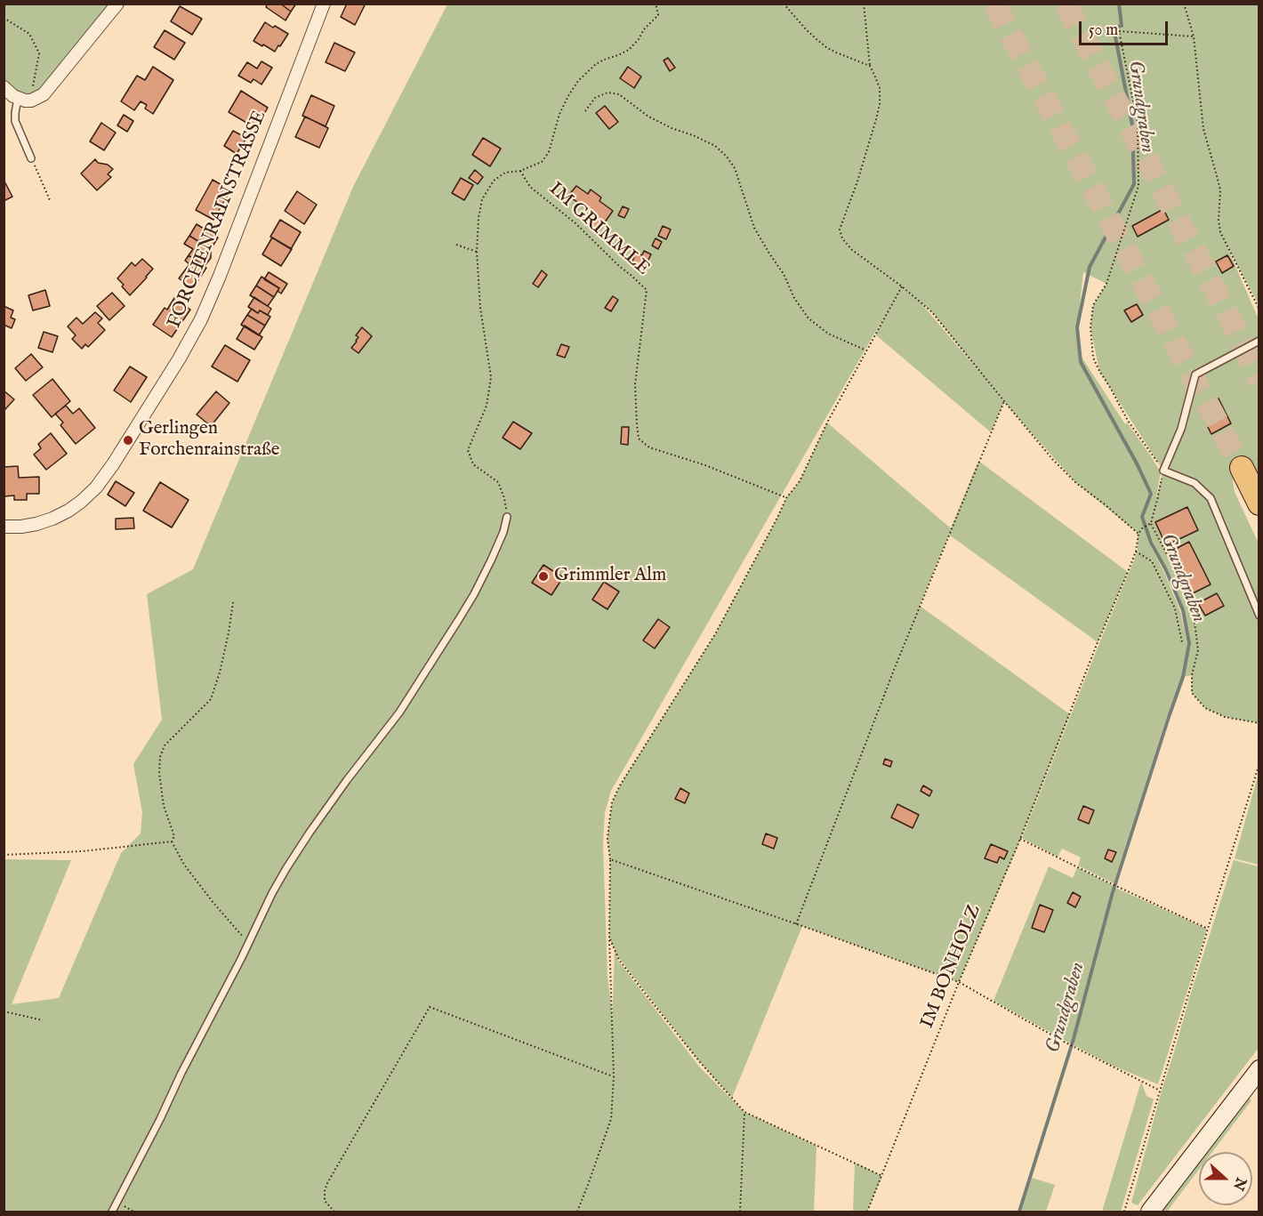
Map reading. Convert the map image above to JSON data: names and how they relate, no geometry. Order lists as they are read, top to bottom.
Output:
{
  "streets": {
    "street": ["FORCHENRAINSTRASSE"],
    "path": ["IM GRIMMLE", "IM BONHOLZ"]
  },
  "water": ["Grundgraben"],
  "places": ["Gerlingen Forchenrainstraße", "Grimmler Alm"],
  "scale_bar": "50 m",
  "north": "right"
}
